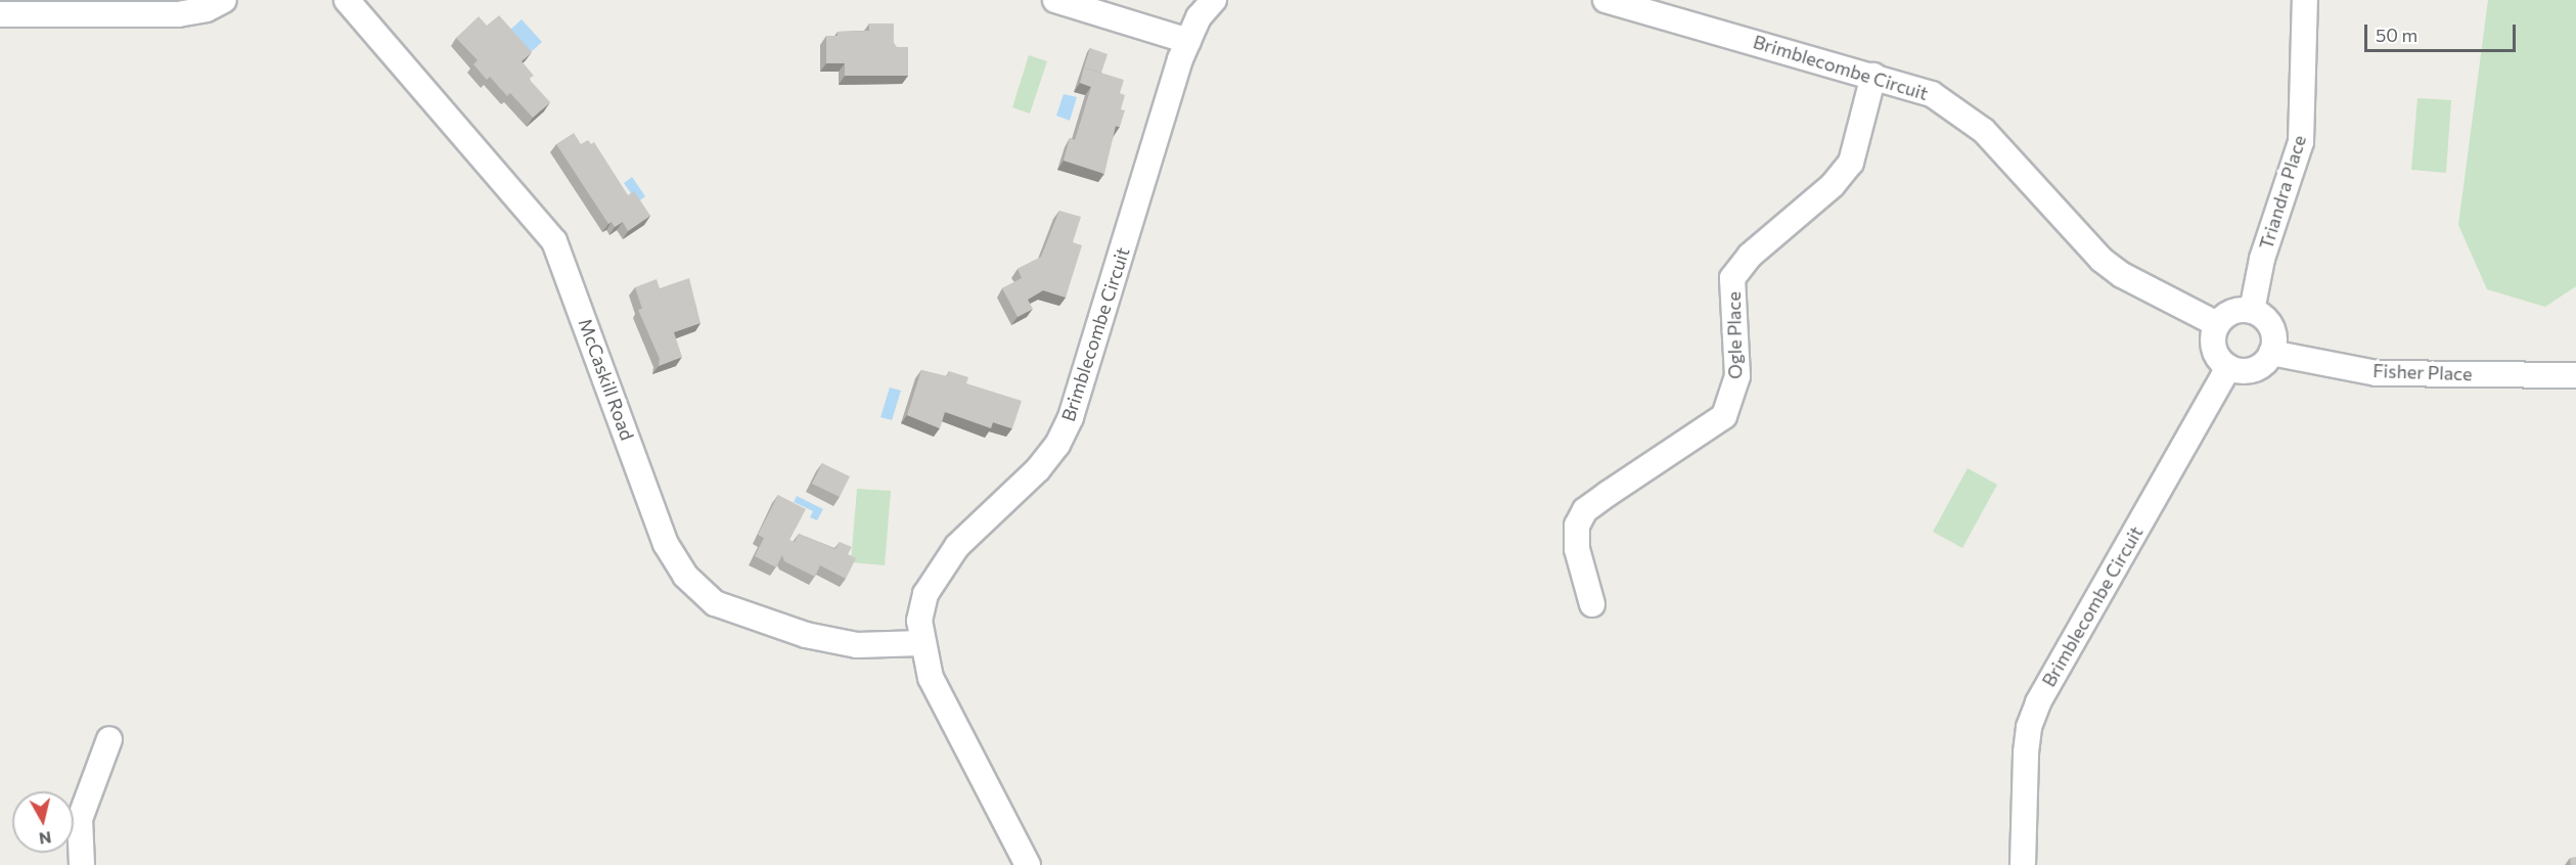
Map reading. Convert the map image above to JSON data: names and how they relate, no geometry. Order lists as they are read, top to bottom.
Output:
{
  "streets": {
    "street": [
      "Brimblecombe Circuit",
      "Triandra Place",
      "Ogle Place",
      "Fisher Place",
      "McCaskill Road"
    ]
  },
  "crossings": [
    ["Brimblecombe Circuit", "Triandra Place"],
    ["Brimblecombe Circuit", "Ogle Place"],
    ["Brimblecombe Circuit", "Fisher Place"],
    ["Brimblecombe Circuit", "McCaskill Road"],
    ["Triandra Place", "Fisher Place"]
  ],
  "scale_bar": "50 m",
  "north": "bottom"
}
